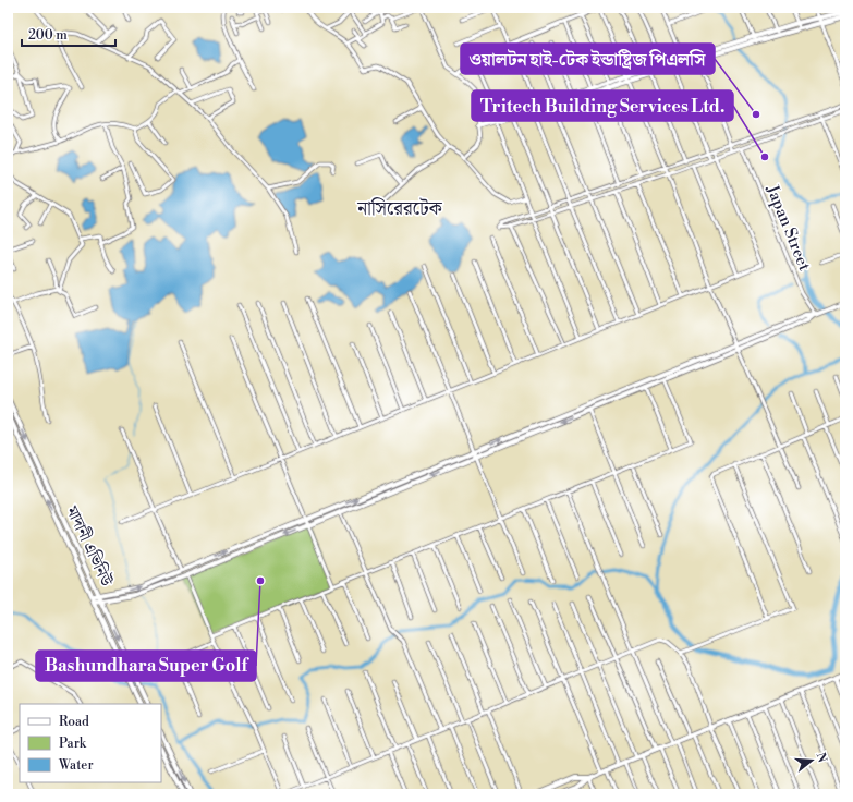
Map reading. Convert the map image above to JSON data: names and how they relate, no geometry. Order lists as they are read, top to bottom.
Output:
{
  "streets": {
    "street": ["Japan Street", "মাদানী এভিনিউ"]
  },
  "districts": ["নাসিরেরটেক"],
  "places": ["ওয়ালটন হাই-টেক ইন্ডাষ্ট্রিজ পিএলসি", "Tritech Building Services Ltd.", "Bashundhara Super Golf"],
  "legend": ["Road", "Park", "Water"],
  "scale_bar": "200 m",
  "north": "right"
}
